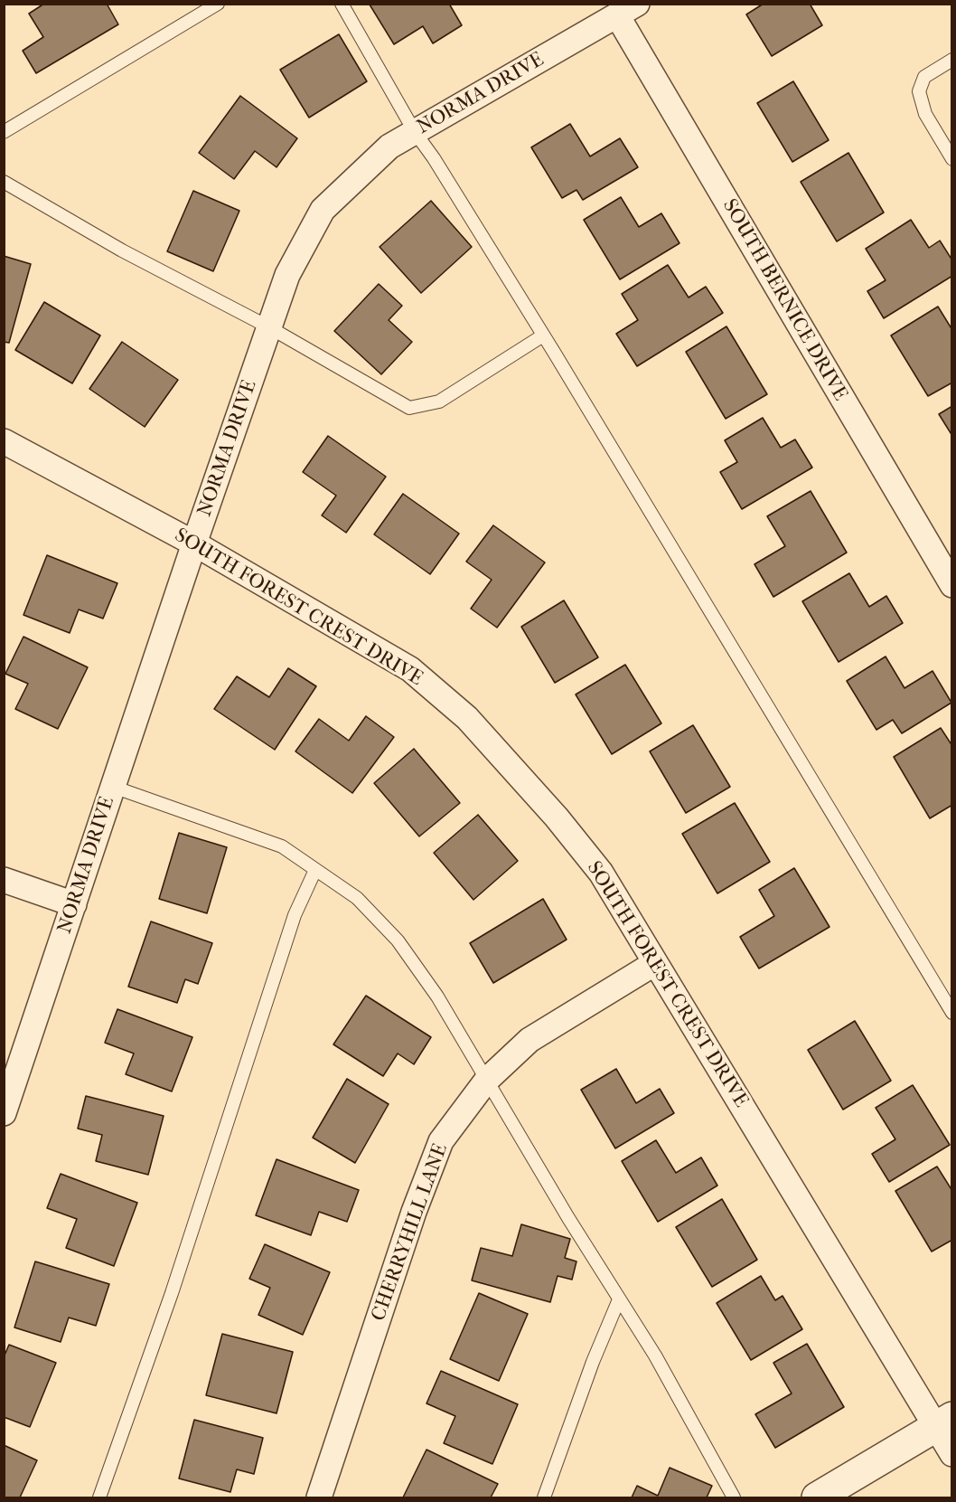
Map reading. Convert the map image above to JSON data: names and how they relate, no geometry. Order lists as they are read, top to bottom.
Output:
{
  "streets": {
    "street": [
      "NORMA DRIVE",
      "SOUTH BERNICE DRIVE",
      "SOUTH FOREST CREST DRIVE",
      "CHERRYHILL LANE"
    ]
  },
  "crossings": [
    ["NORMA DRIVE", "SOUTH BERNICE DRIVE"],
    ["NORMA DRIVE", "SOUTH FOREST CREST DRIVE"],
    ["SOUTH FOREST CREST DRIVE", "CHERRYHILL LANE"]
  ]
}
